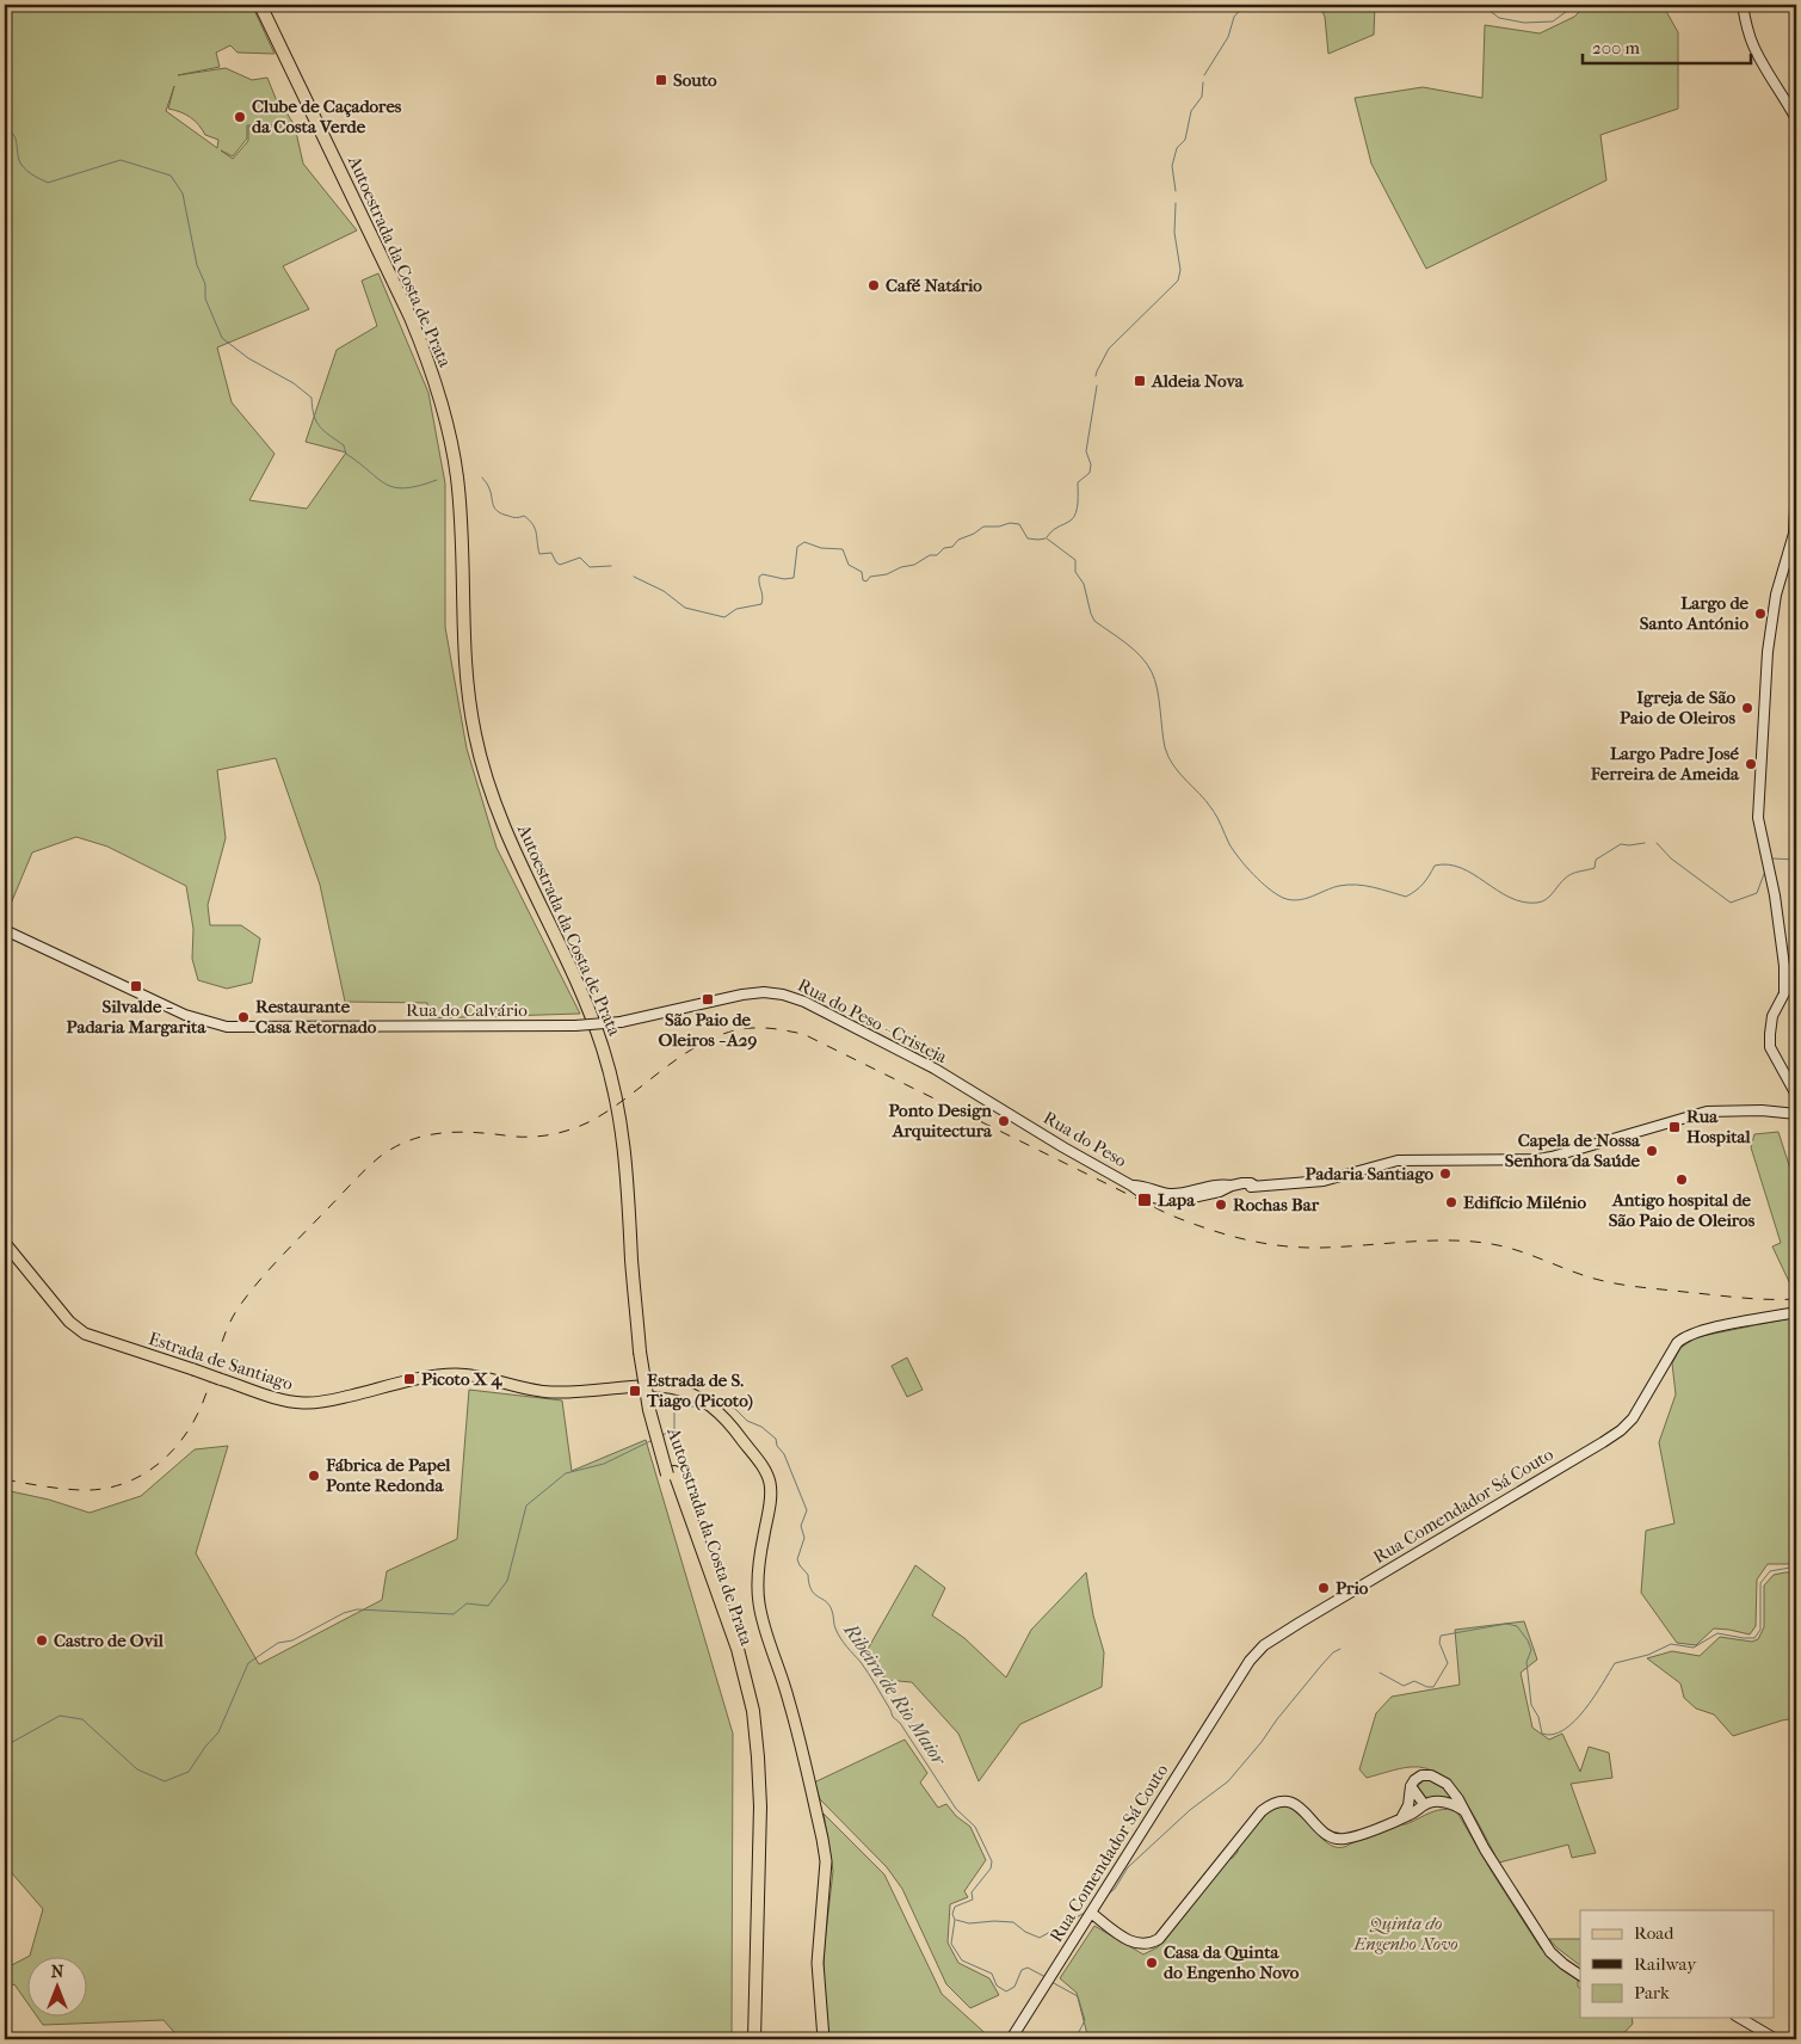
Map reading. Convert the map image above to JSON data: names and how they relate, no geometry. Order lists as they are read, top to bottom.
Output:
{
  "streets": {
    "highway": ["Autoestrada da Costa de Prata"],
    "main road": [
      "Rua do Calvário",
      "Rua do Peso - Cristeja",
      "Rua do Peso",
      "Estrada de Santiago",
      "Rua Comendador Sá Couto"
    ]
  },
  "crossings": [
    ["Rua do Calvário", "Rua do Peso - Cristeja"],
    ["Rua do Peso - Cristeja", "Rua do Peso"]
  ],
  "water": ["Ribeira de Rio Maior"],
  "parks": ["Quinta do Engenho Novo"],
  "places": {
    "transit": [
      "Souto",
      "Aldeia Nova",
      "Silvalde - Padaria Margarita",
      "São Paio de Oleiros - A29",
      "Rua Hospital",
      "Lapa",
      "Picoto X 4",
      "Estrada de S. Tiago (Picoto)"
    ],
    "other": [
      "Clube de Caçadores da Costa Verde",
      "Café Natário",
      "Largo de Santo António",
      "Igreja de São Paio de Oleiros",
      "Largo Padre José Ferreira de Ameida",
      "Restaurante Casa Retornado",
      "Ponto Design Arquitectura",
      "Capela de Nossa Senhora da Saúde",
      "Padaria Santiago",
      "Antigo hospital de São Paio de Oleiros",
      "Edifício Milénio",
      "Rochas Bar",
      "Fábrica de Papel Ponte Redonda",
      "Prio",
      "Castro de Ovil",
      "Casa da Quinta do Engenho Novo"
    ]
  },
  "legend": ["Road", "Railway", "Park"],
  "scale_bar": "200 m",
  "north": "top"
}
